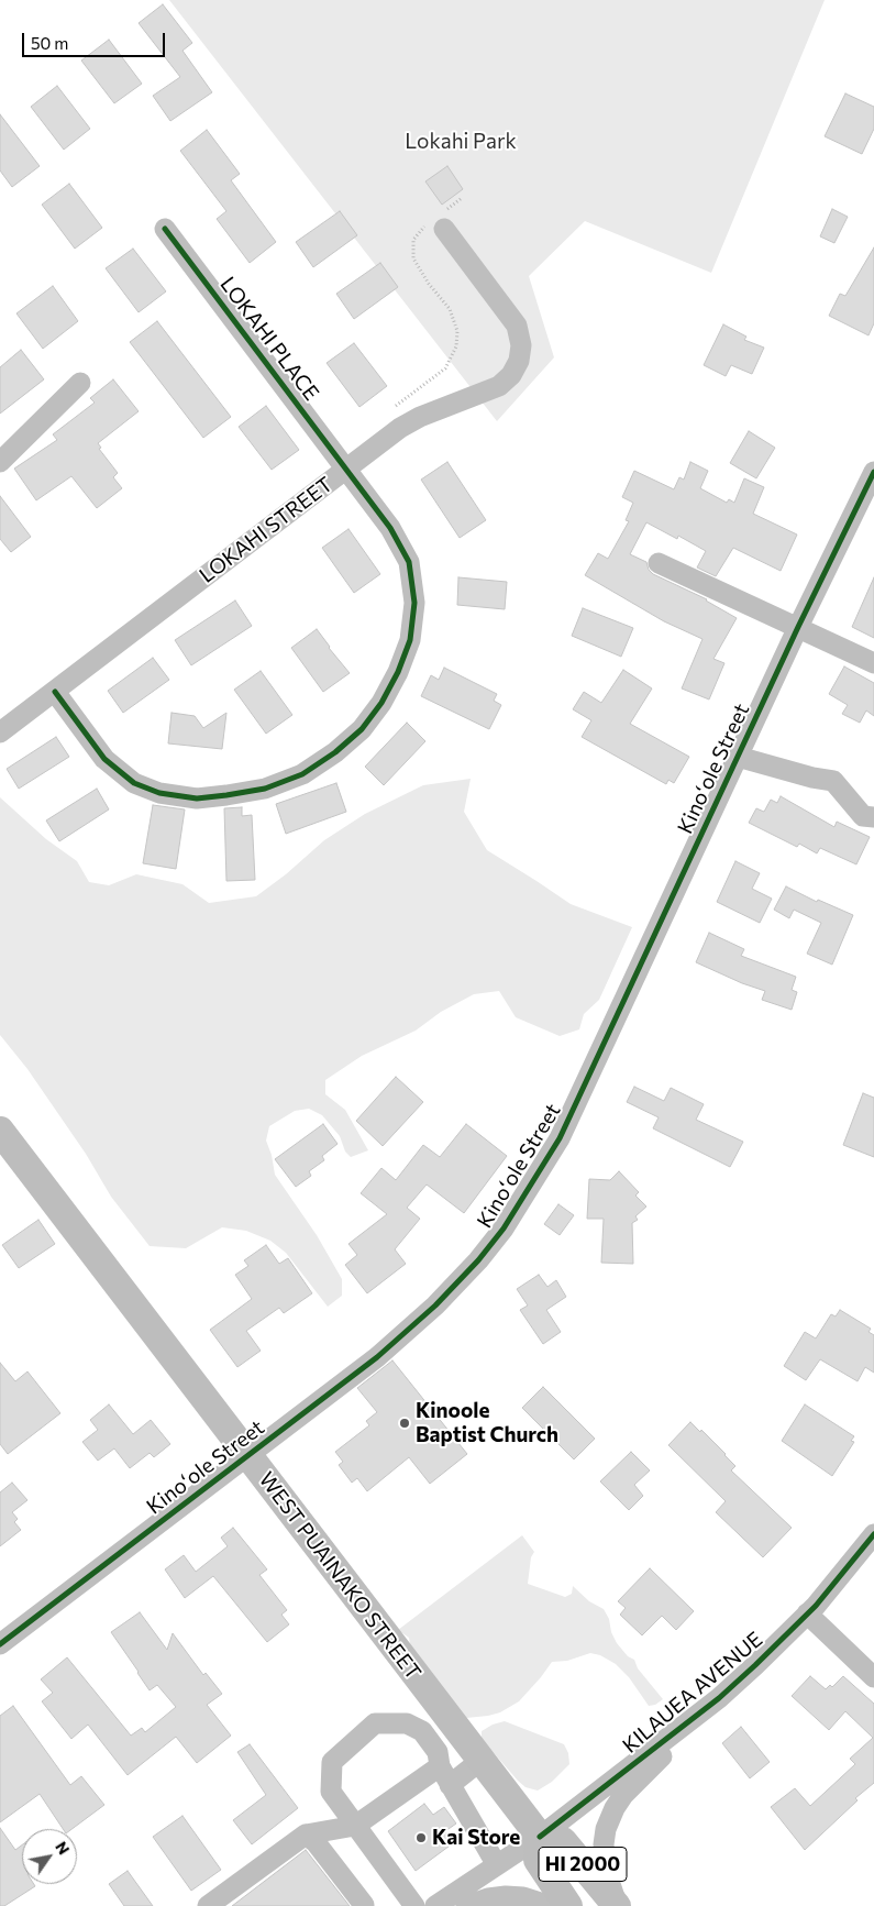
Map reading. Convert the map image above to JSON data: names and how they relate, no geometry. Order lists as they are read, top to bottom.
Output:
{
  "streets": {
    "highway": ["WEST PUAINAKO STREET", "HI 2000"],
    "street": [
      "LOKAHI PLACE",
      "LOKAHI STREET",
      "Kinoʻole Street",
      "KILAUEA AVENUE"
    ]
  },
  "crossings": [
    ["LOKAHI PLACE", "LOKAHI STREET"],
    ["Kinoʻole Street", "WEST PUAINAKO STREET"],
    ["WEST PUAINAKO STREET", "KILAUEA AVENUE"],
    ["WEST PUAINAKO STREET", "HI 2000"],
    ["KILAUEA AVENUE", "HI 2000"]
  ],
  "parks": ["Lokahi Park"],
  "places": ["Kinoole Baptist Church", "Kai Store"],
  "scale_bar": "50 m",
  "north": "top right"
}
